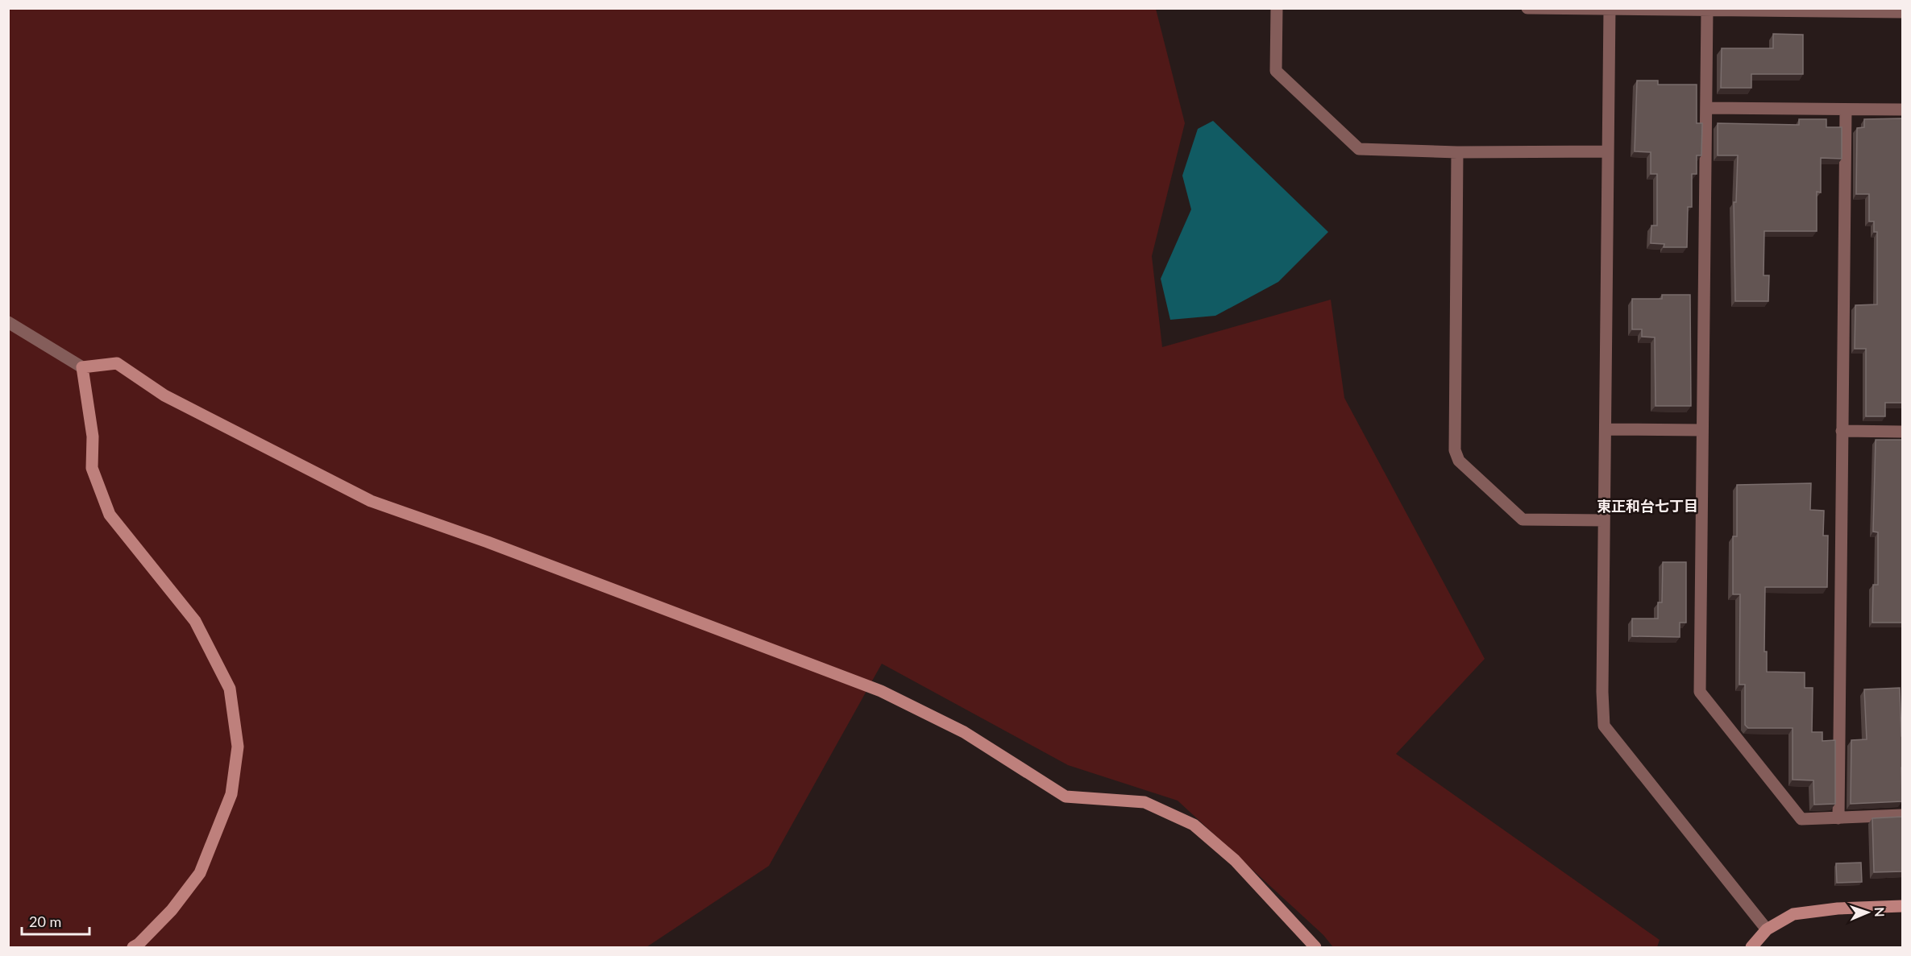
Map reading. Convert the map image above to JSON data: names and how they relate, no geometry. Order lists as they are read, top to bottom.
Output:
{
  "districts": ["東正和台七丁目"],
  "scale_bar": "20 m",
  "north": "right"
}
